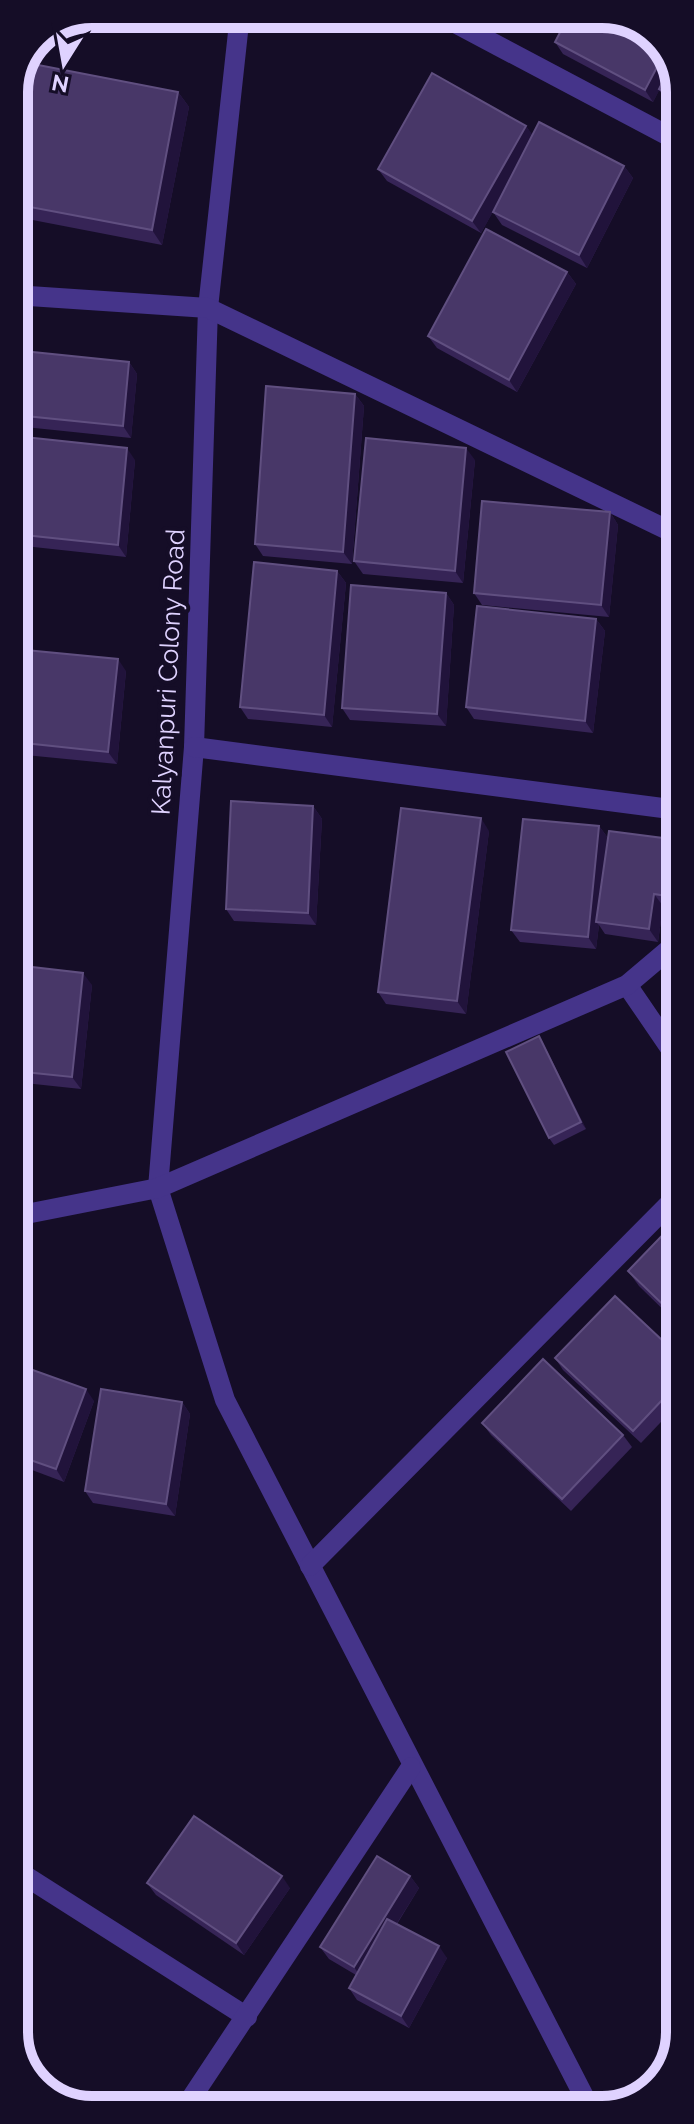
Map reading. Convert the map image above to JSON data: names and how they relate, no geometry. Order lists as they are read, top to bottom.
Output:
{
  "streets": {
    "street": ["Kalyanpuri Colony Road"]
  },
  "north": "bottom"
}
